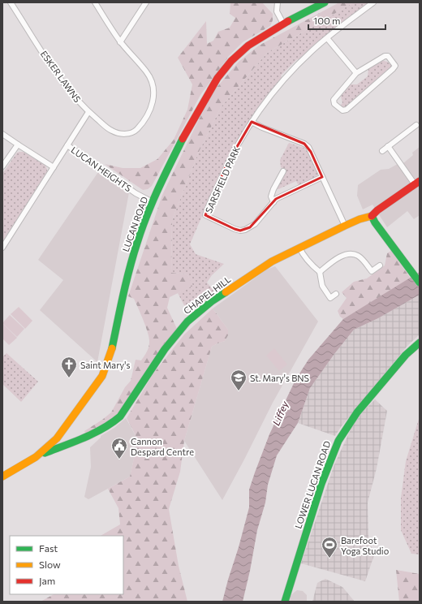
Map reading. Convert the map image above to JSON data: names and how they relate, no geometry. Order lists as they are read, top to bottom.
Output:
{
  "streets": {
    "main road": ["LUCAN ROAD", "CHAPEL HILL", "LOWER LUCAN ROAD"],
    "street": ["ESKER LAWNS", "LUCAN HEIGHTS", "SARSFIELD PARK"]
  },
  "crossings": [
    ["ESKER LAWNS", "LUCAN HEIGHTS"],
    ["LUCAN HEIGHTS", "LUCAN ROAD"],
    ["LUCAN ROAD", "CHAPEL HILL"]
  ],
  "water": ["Liffey"],
  "places": {
    "church": ["Saint Mary's"],
    "school or university": ["St. Mary's BNS"],
    "public building": ["Cannon Despard Centre"],
    "sports": ["Barefoot Yoga Studio"]
  },
  "legend": ["Fast", "Slow", "Jam"],
  "scale_bar": "100 m"
}
